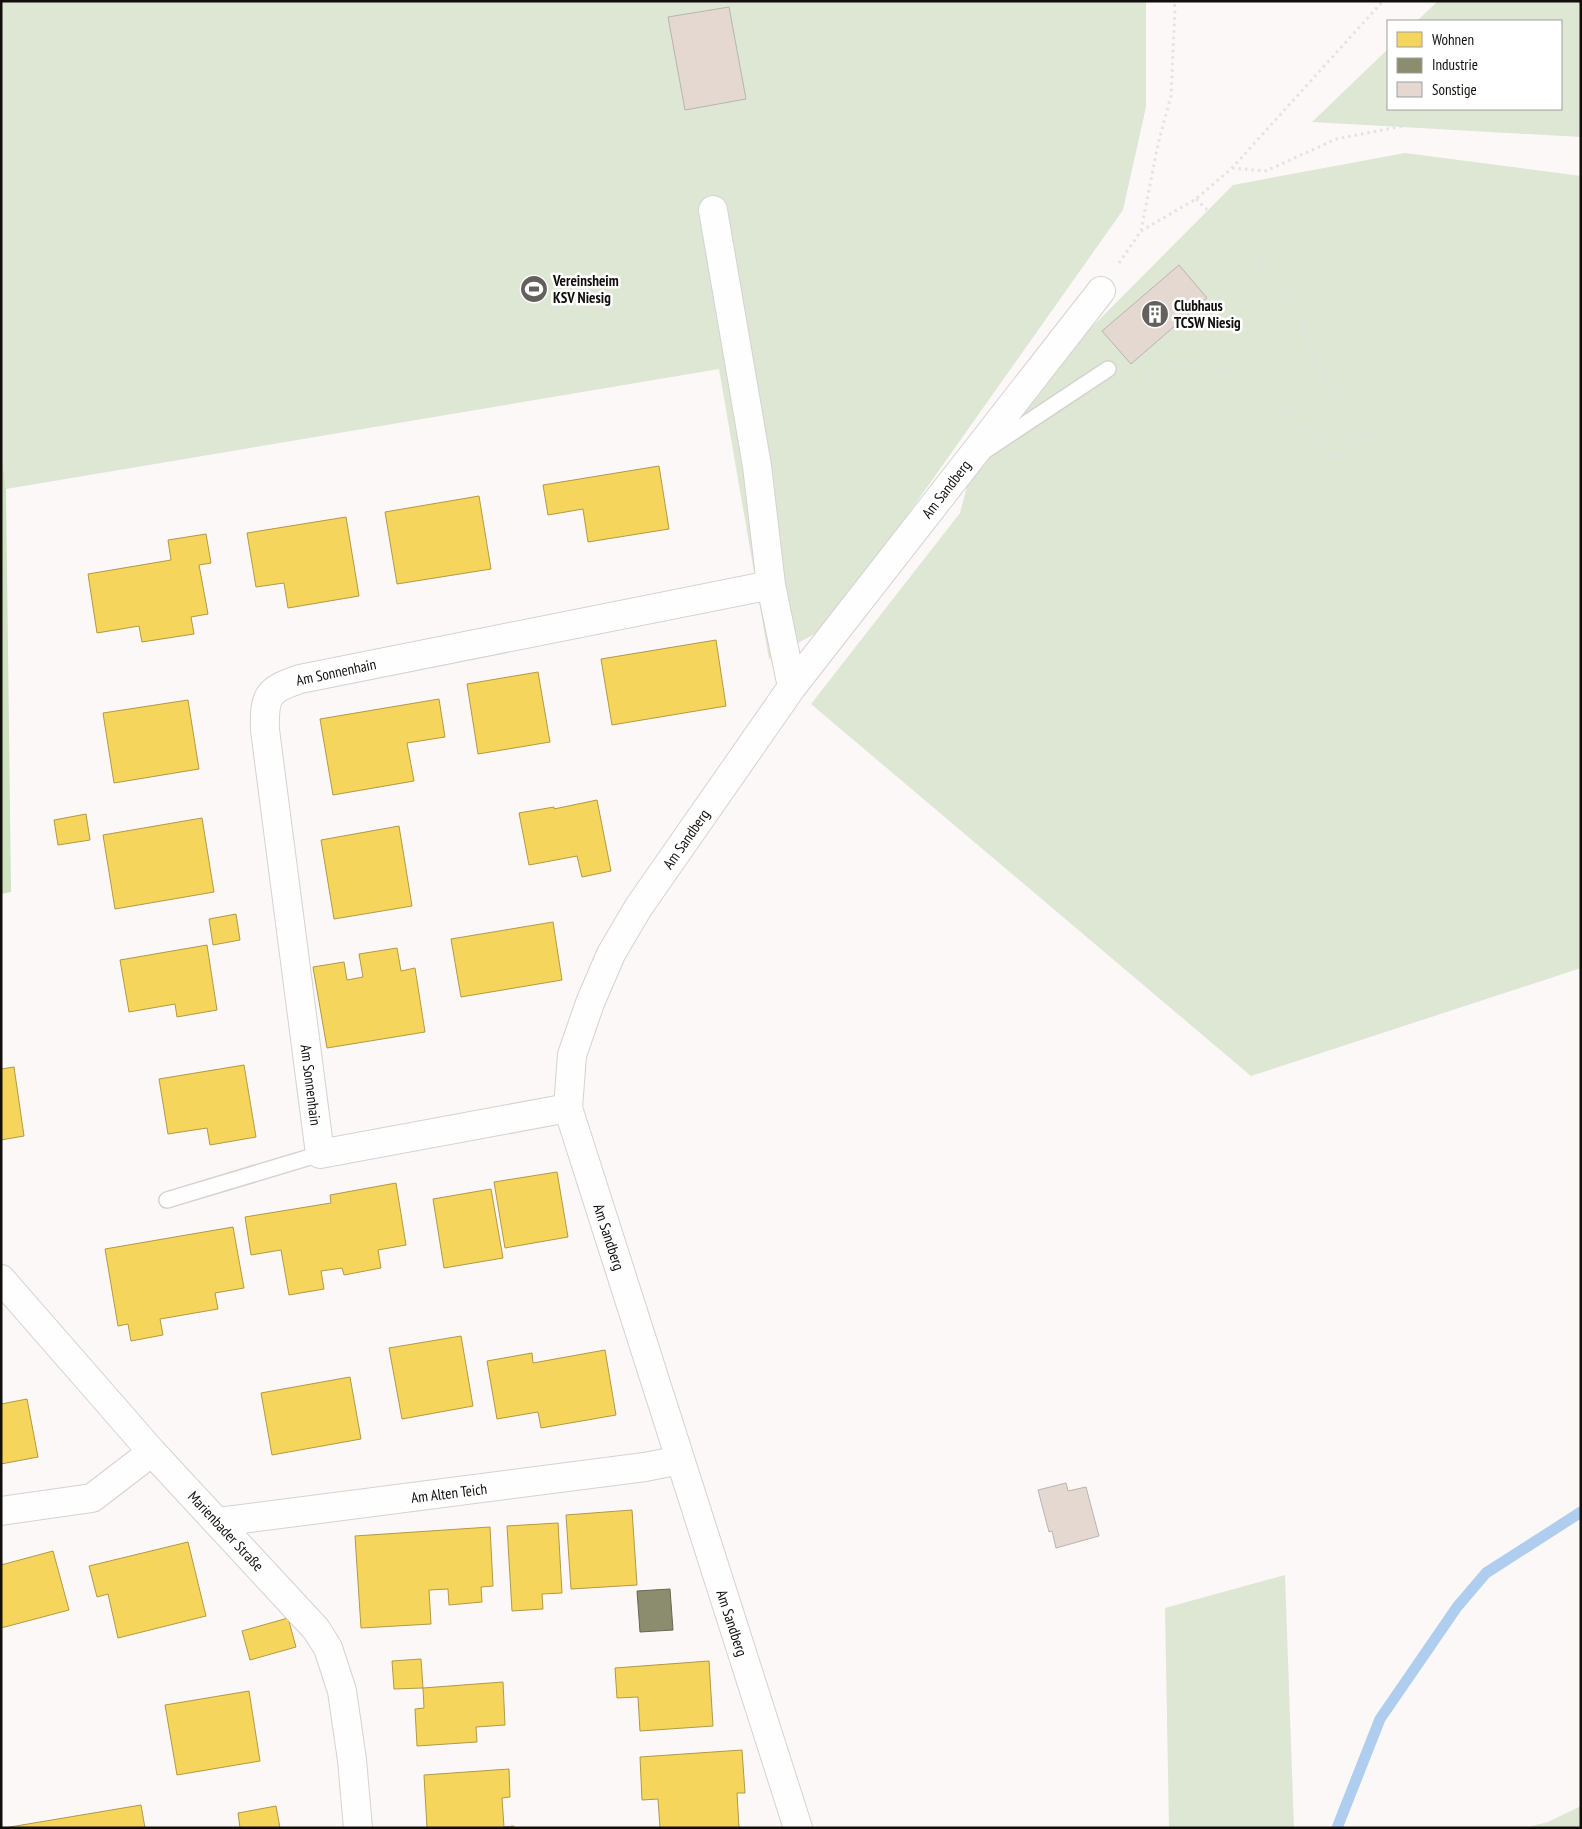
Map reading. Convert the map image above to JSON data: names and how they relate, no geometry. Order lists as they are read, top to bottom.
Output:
{
  "streets": {
    "street": [
      "Am Sandberg",
      "Am Sonnenhain",
      "Am Alten Teich",
      "Marienbader Straße"
    ]
  },
  "crossings": [
    ["Am Sandberg", "Am Alten Teich"],
    ["Am Alten Teich", "Marienbader Straße"]
  ],
  "places": {
    "sports": ["Vereinsheim KSV Niesig"],
    "building": ["Clubhaus TCSW Niesig"]
  },
  "legend": ["Wohnen", "Industrie", "Sonstige"]
}
